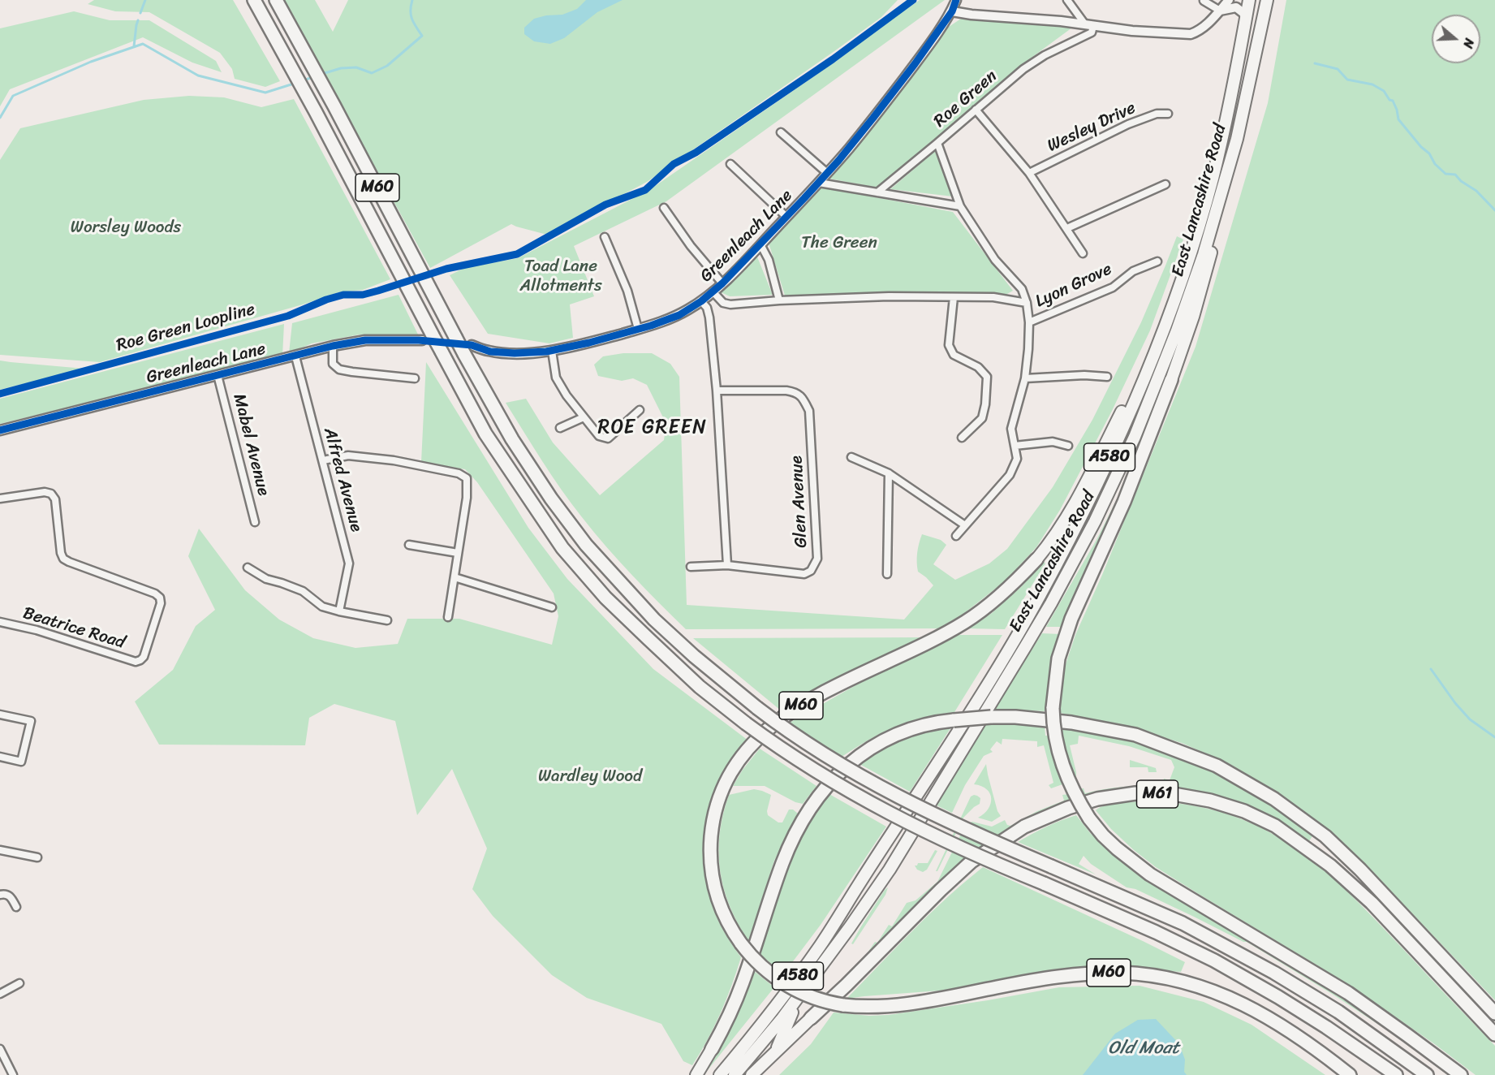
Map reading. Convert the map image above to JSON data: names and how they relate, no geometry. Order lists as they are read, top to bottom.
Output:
{
  "streets": {
    "highway": [
      "M60",
      "East Lancashire Road",
      "A580",
      "M61"
    ],
    "street": [
      "Roe Green",
      "Wesley Drive",
      "Greenleach Lane",
      "Lyon Grove",
      "Mabel Avenue",
      "Alfred Avenue",
      "Glen Avenue",
      "Beatrice Road"
    ],
    "cycle path": ["Roe Green Loopline"]
  },
  "crossings": [
    ["Roe Green", "Lyon Grove"],
    ["M60", "Greenleach Lane"],
    ["Greenleach Lane", "Mabel Avenue"],
    ["Greenleach Lane", "Alfred Avenue"]
  ],
  "districts": ["ROE GREEN"],
  "water": ["Old Moat"],
  "parks": [
    "Worsley Woods",
    "The Green",
    "Toad Lane Allotments",
    "Wardley Wood"
  ],
  "north": "right"
}
